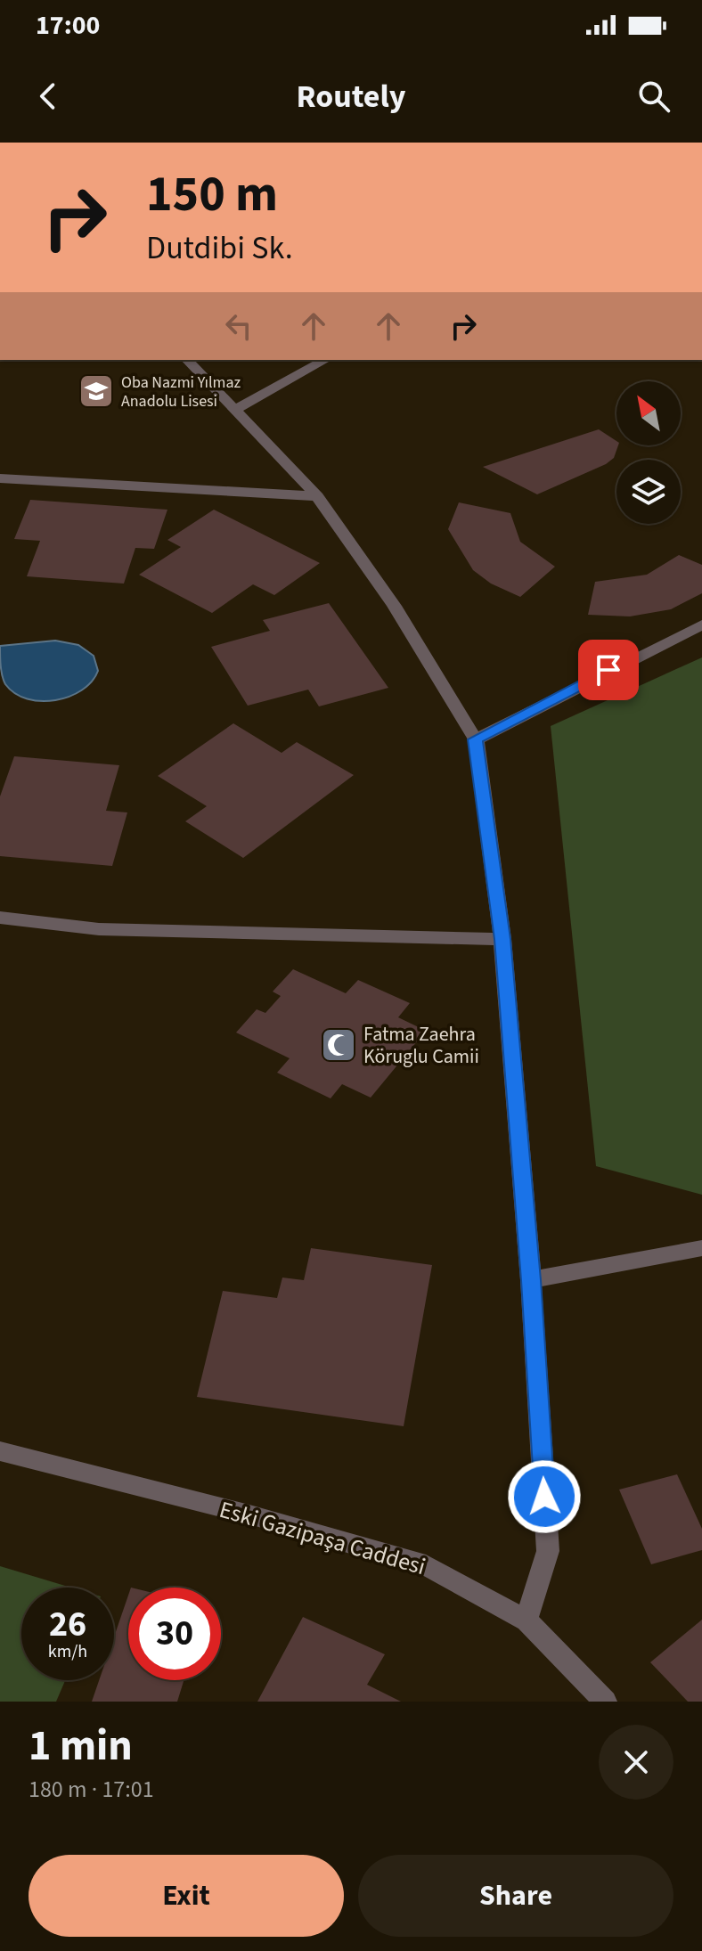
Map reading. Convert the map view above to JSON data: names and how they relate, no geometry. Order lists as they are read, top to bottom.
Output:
{
  "streets": {
    "street": ["Eski Gazipaşa Caddesi"]
  },
  "places": {
    "school or university": ["Oba Nazmi Yılmaz Anadolu Lisesi"],
    "mosque": ["Fatma Zaehra Köruglu Camii"]
  },
  "north": "top left",
  "page": {
    "status": "17:00",
    "header": "Routely",
    "turn": ["150 m", "Dutdibi Sk."],
    "speed": "26 km/h",
    "limit": "30",
    "heading": ["1 min", "180 m · 17:01"],
    "buttons": ["Exit", "Share"]
  }
}
